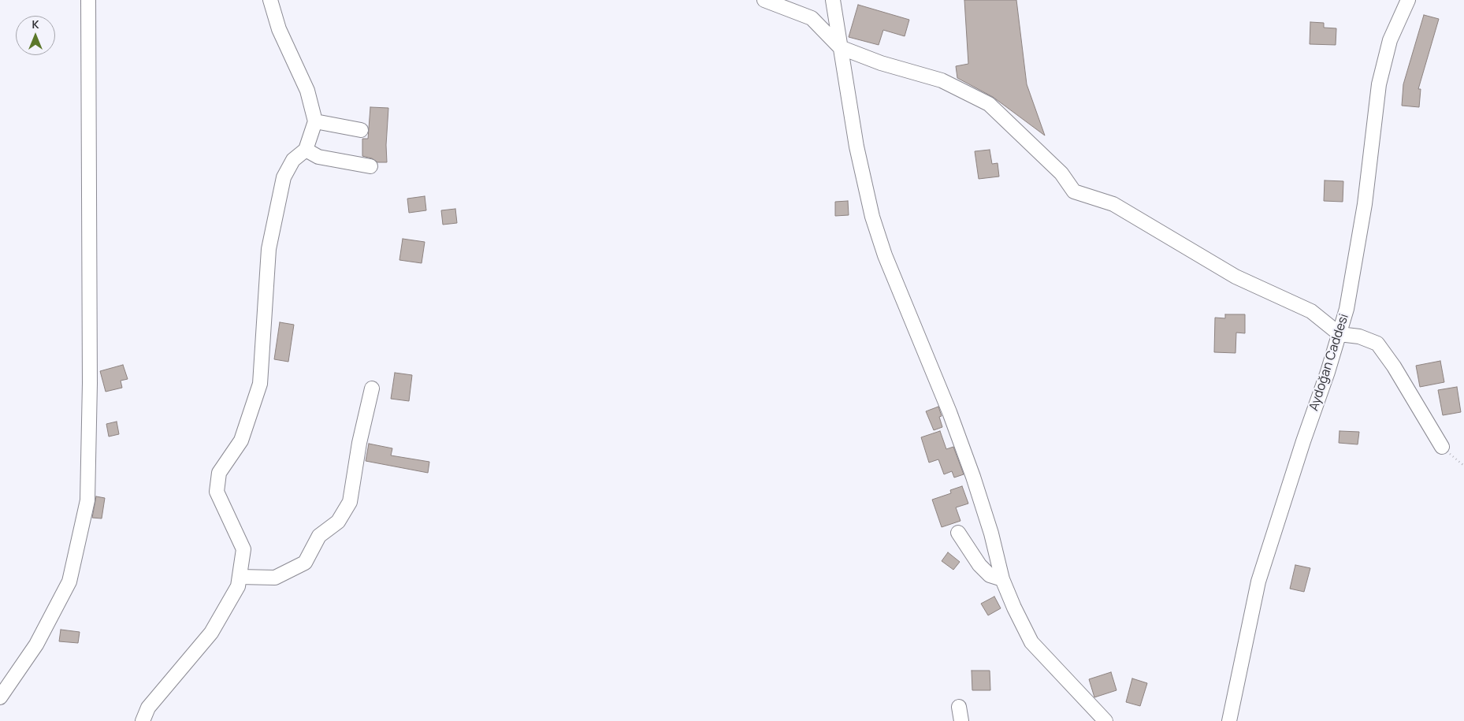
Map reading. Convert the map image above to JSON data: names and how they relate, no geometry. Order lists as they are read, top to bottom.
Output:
{
  "streets": {
    "street": ["Aydoğan Caddesi"]
  },
  "north": "top"
}
